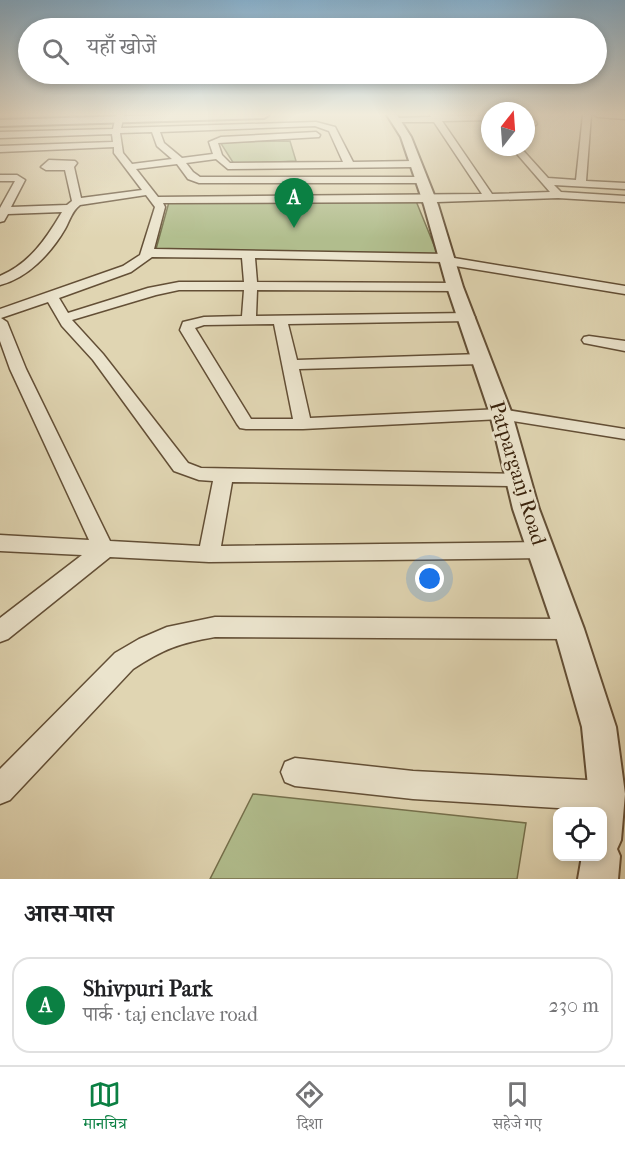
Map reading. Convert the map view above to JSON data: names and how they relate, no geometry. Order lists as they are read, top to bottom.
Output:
{
  "streets": {
    "street": ["Patparganj Road"]
  },
  "north": "top",
  "page": {
    "search": "यहाँ खोजें",
    "pins": "A",
    "heading": "आस-पास",
    "list": [
      {
        "mark": "A",
        "name": "Shivpuri Park",
        "note": "पार्क · taj enclave road",
        "value": "230 m"
      }
    ],
    "nav": ["मानचित्र", "दिशा", "सहेजे गए"]
  }
}
